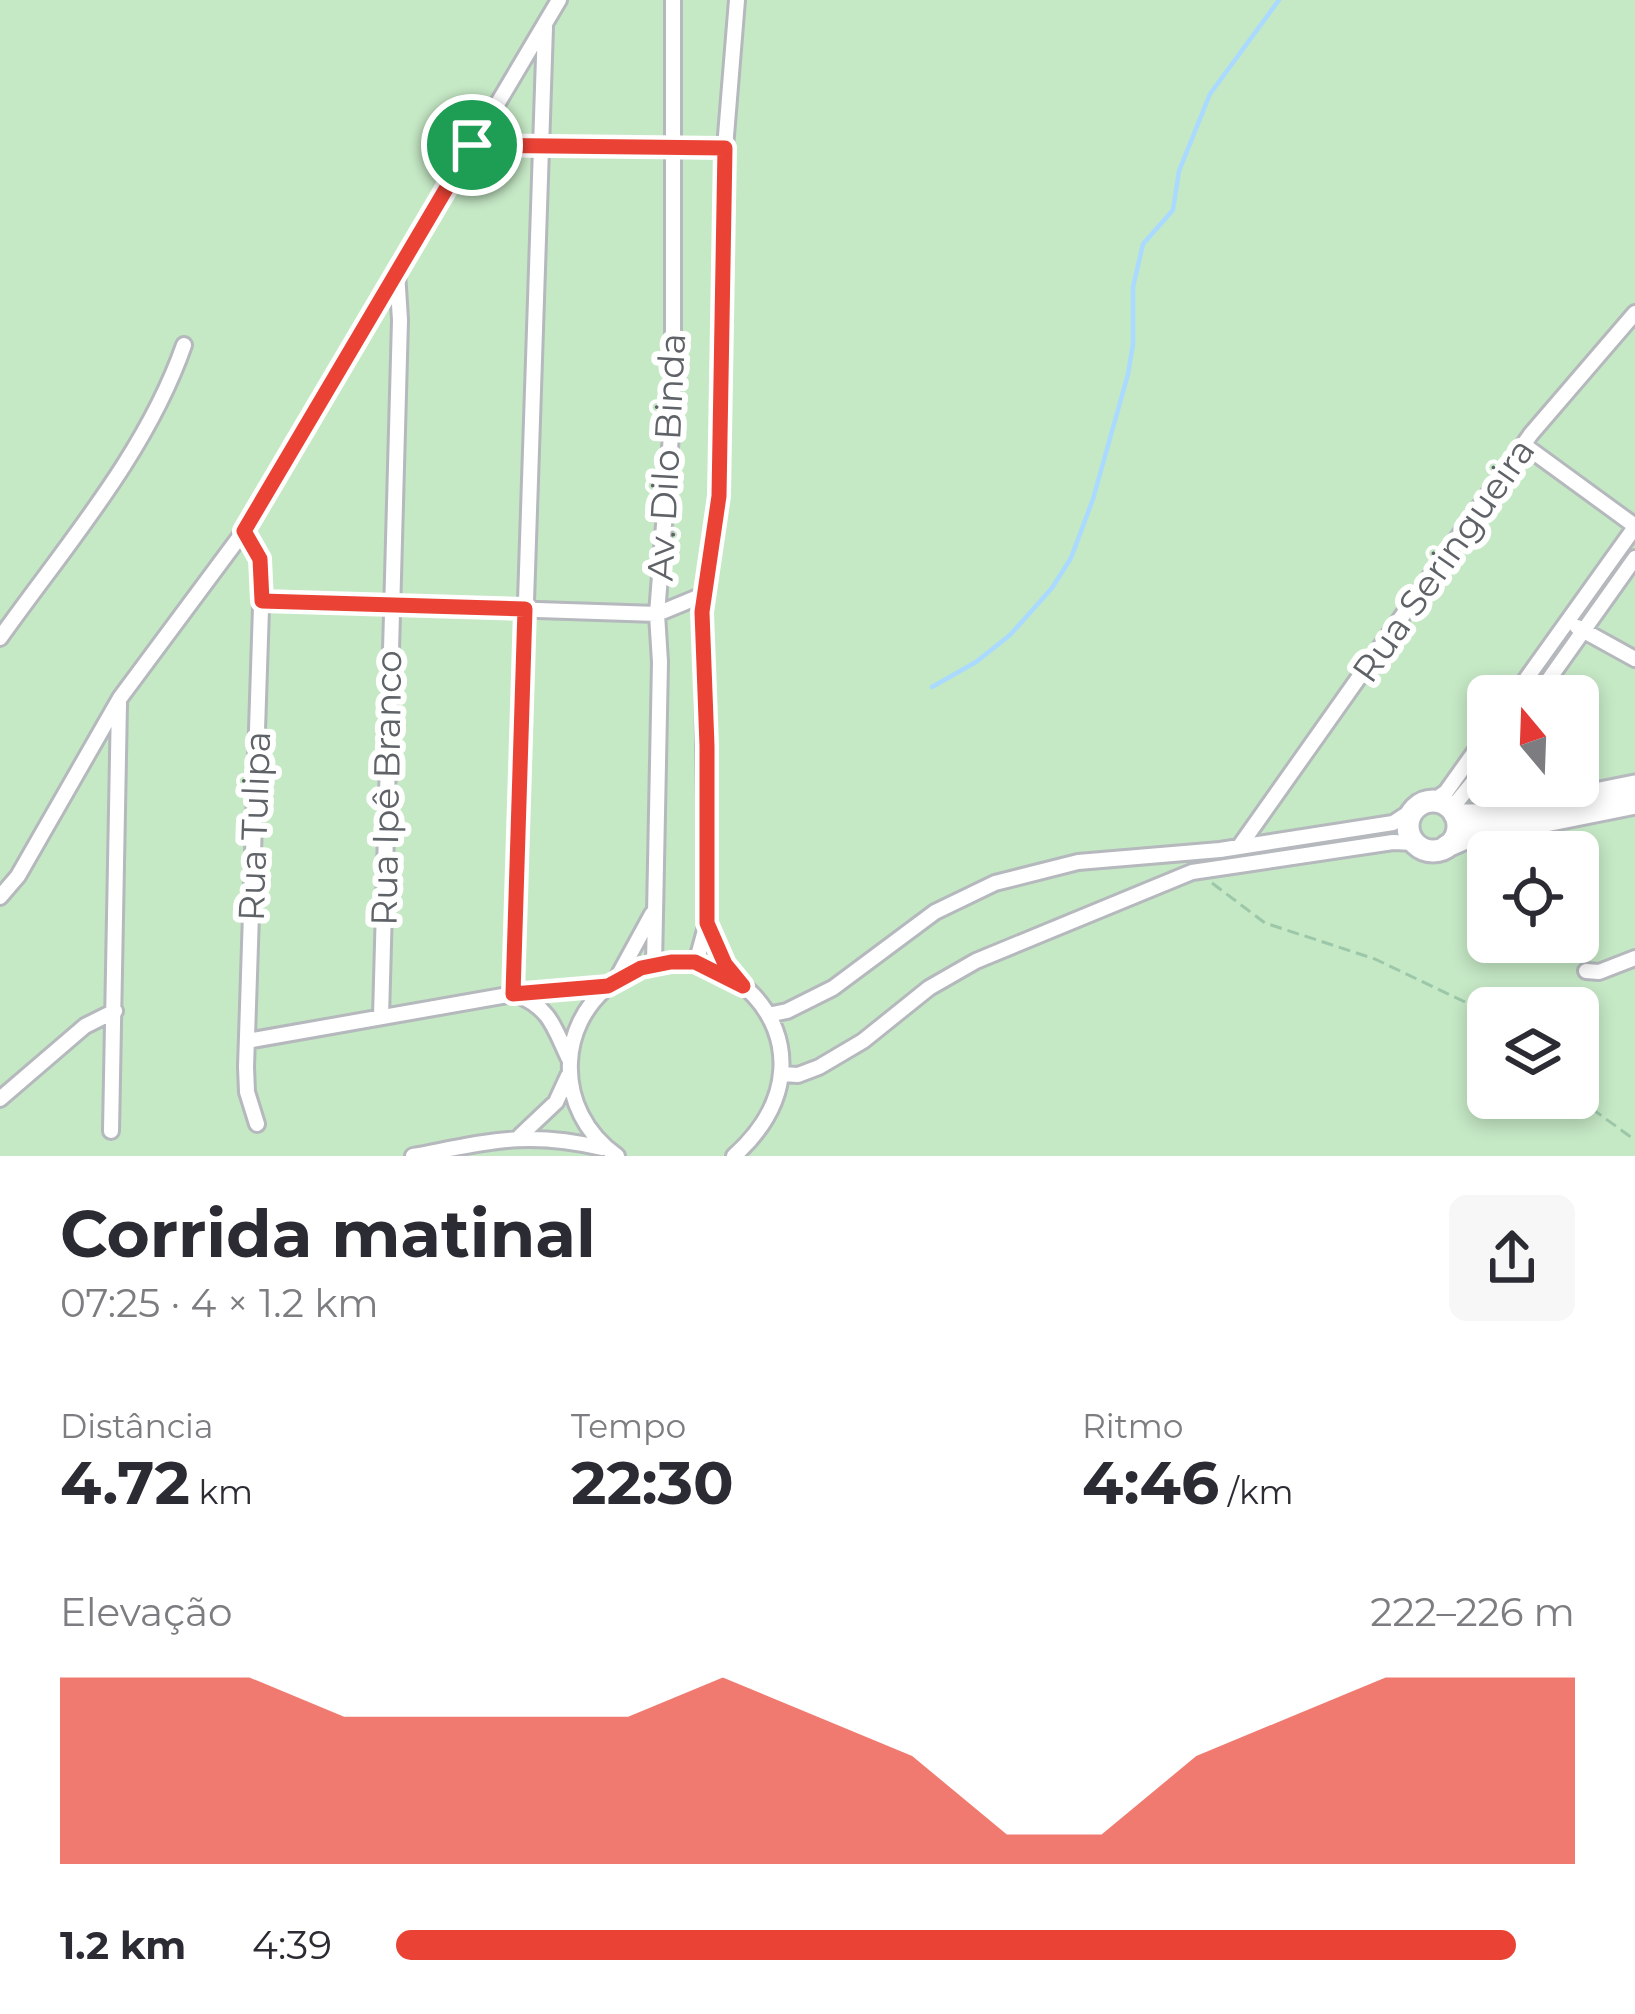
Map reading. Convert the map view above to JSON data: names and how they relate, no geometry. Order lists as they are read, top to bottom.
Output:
{
  "streets": {
    "street": [
      "Av. Dilo Binda",
      "Rua Seringueira",
      "Rua Ipê Branco",
      "Rua Tulipa"
    ]
  },
  "north": "top",
  "page": {
    "heading": ["Corrida matinal", "07:25 · 4 × 1.2 km"],
    "stats": [
      ["Distância", "4.72 km"],
      ["Tempo", "22:30"],
      ["Ritmo", "4:46 /km"]
    ],
    "chart": ["Elevação", "222–226 m"],
    "list": [
      {
        "name": "1.2 km",
        "note": "4:39"
      }
    ]
  }
}
